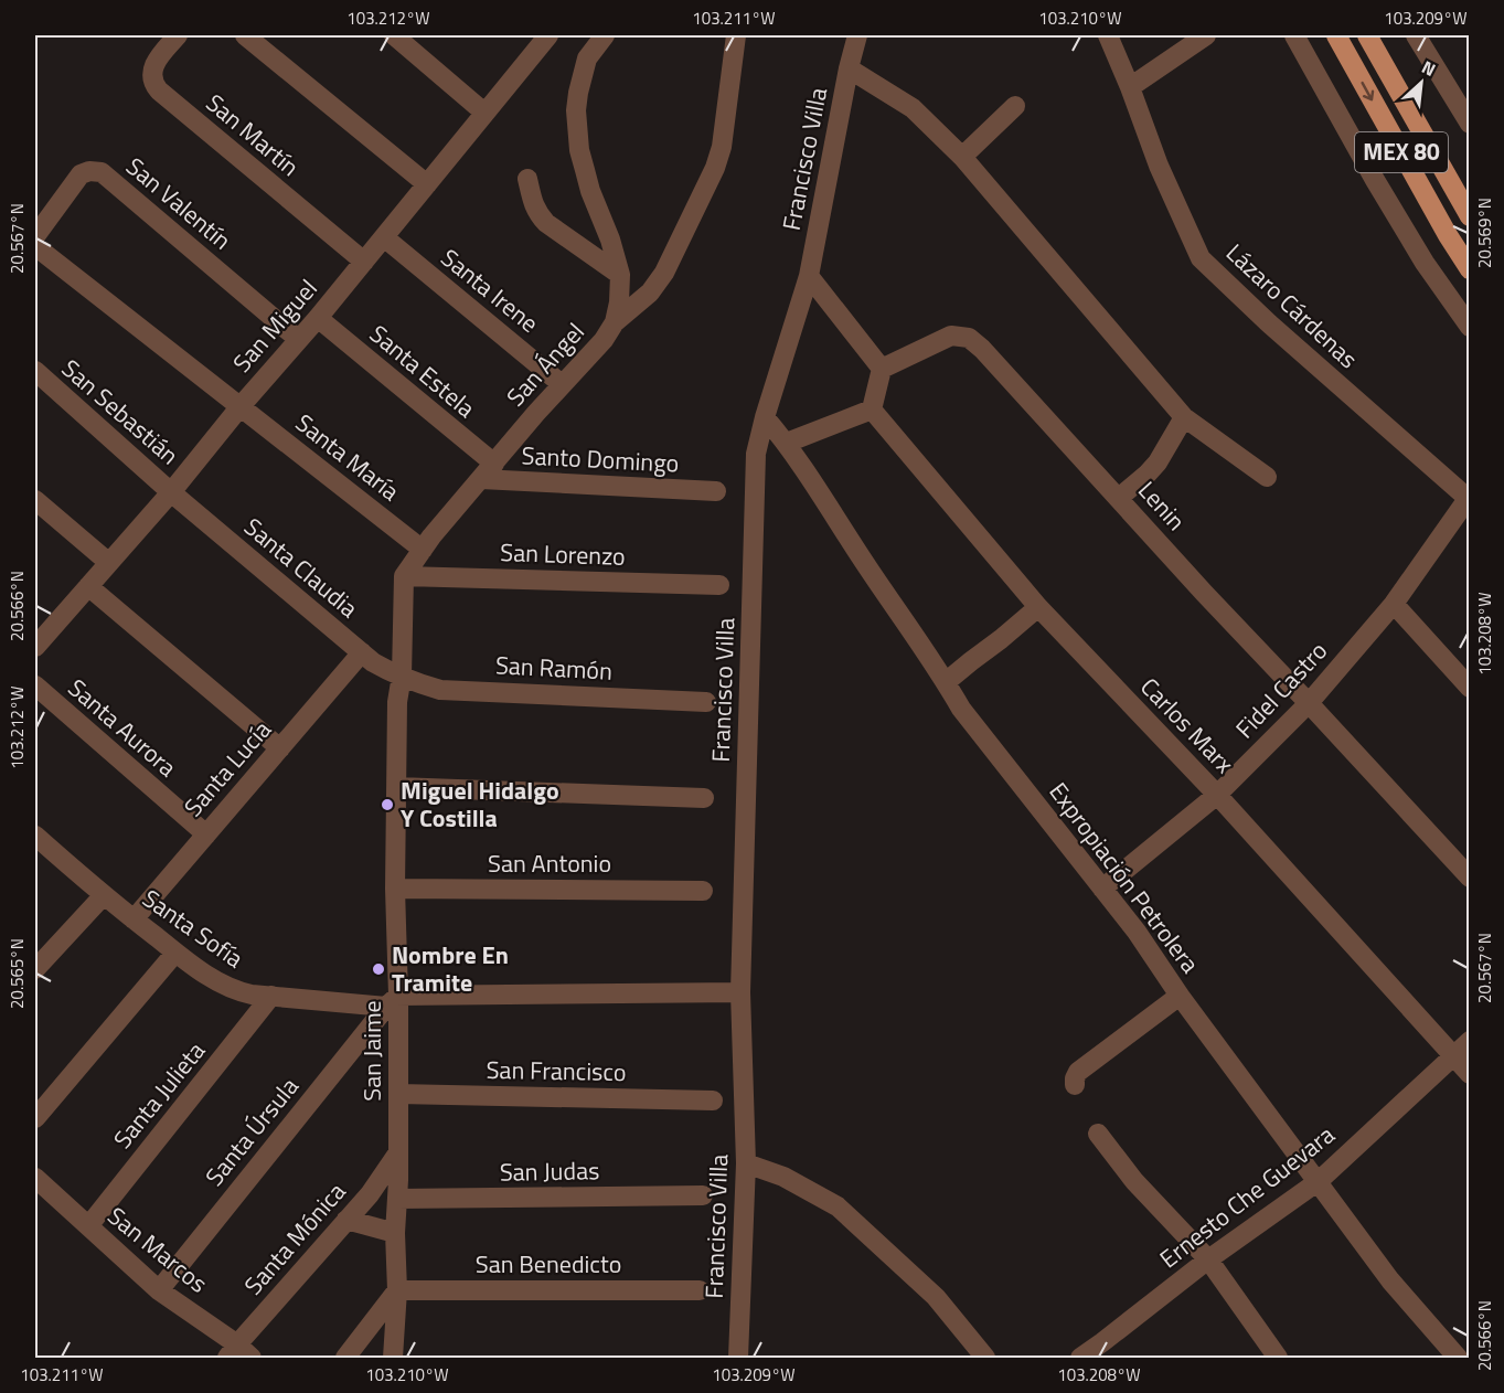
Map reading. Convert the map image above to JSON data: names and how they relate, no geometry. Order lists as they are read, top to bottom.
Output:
{
  "streets": {
    "main road": ["MEX 80"],
    "street": [
      "San Martín",
      "Francisco Villa",
      "San Valentín",
      "Santa Irene",
      "Lázaro Cárdenas",
      "San Miguel",
      "San Ángel",
      "Santa Estela",
      "San Sebastián",
      "Santa María",
      "Santo Domingo",
      "Lenin",
      "San Lorenzo",
      "Santa Claudia",
      "San Ramón",
      "Fidel Castro",
      "Carlos Marx",
      "Santa Aurora",
      "Santa Lucía",
      "San Antonio",
      "Expropiación Petrolera",
      "Santa Sofía",
      "San Jaime",
      "San Francisco",
      "Santa Julieta",
      "Santa Úrsula",
      "San Judas",
      "Ernesto Che Guevara",
      "Santa Mónica",
      "San Marcos",
      "San Benedicto"
    ]
  },
  "crossings": [
    ["San Martín", "San Miguel"],
    ["Francisco Villa", "Expropiación Petrolera"],
    ["Francisco Villa", "Santa Sofía"],
    ["San Valentín", "San Miguel"],
    ["Santa Irene", "San Miguel"],
    ["Santa Irene", "San Ángel"],
    ["Lázaro Cárdenas", "Fidel Castro"],
    ["San Miguel", "Santa Estela"],
    ["San Miguel", "San Sebastián"],
    ["San Miguel", "Santa María"],
    ["San Miguel", "Santa Claudia"],
    ["San Ángel", "Santa Estela"],
    ["San Ángel", "Santa María"],
    ["San Ángel", "Santo Domingo"],
    ["San Ángel", "San Lorenzo"],
    ["Santa Estela", "Santo Domingo"],
    ["San Sebastián", "Santa Claudia"],
    ["Lenin", "Fidel Castro"],
    ["Santa Claudia", "San Ramón"],
    ["Santa Claudia", "Santa Lucía"],
    ["Santa Claudia", "San Jaime"],
    ["San Ramón", "San Jaime"],
    ["Fidel Castro", "Carlos Marx"],
    ["Fidel Castro", "Expropiación Petrolera"],
    ["Carlos Marx", "Ernesto Che Guevara"],
    ["Santa Aurora", "Santa Lucía"],
    ["Santa Lucía", "Santa Sofía"],
    ["San Antonio", "San Jaime"],
    ["Expropiación Petrolera", "Ernesto Che Guevara"],
    ["Santa Sofía", "San Jaime"],
    ["Santa Sofía", "Santa Julieta"],
    ["Santa Sofía", "Santa Úrsula"],
    ["San Jaime", "San Francisco"],
    ["San Jaime", "Santa Úrsula"],
    ["San Jaime", "San Judas"],
    ["San Jaime", "Santa Mónica"],
    ["San Jaime", "San Benedicto"],
    ["Santa Julieta", "San Marcos"],
    ["Santa Úrsula", "San Marcos"],
    ["Santa Mónica", "San Marcos"]
  ],
  "places": ["Miguel Hidalgo Y Costilla", "Nombre En Tramite"],
  "north": "top right",
  "coordinates": [
    "103.212°W",
    "103.211°W",
    "103.210°W",
    "103.209°W",
    "20.569°N",
    "20.567°N",
    "20.566°N",
    "103.208°W",
    "20.565°N"
  ]
}
